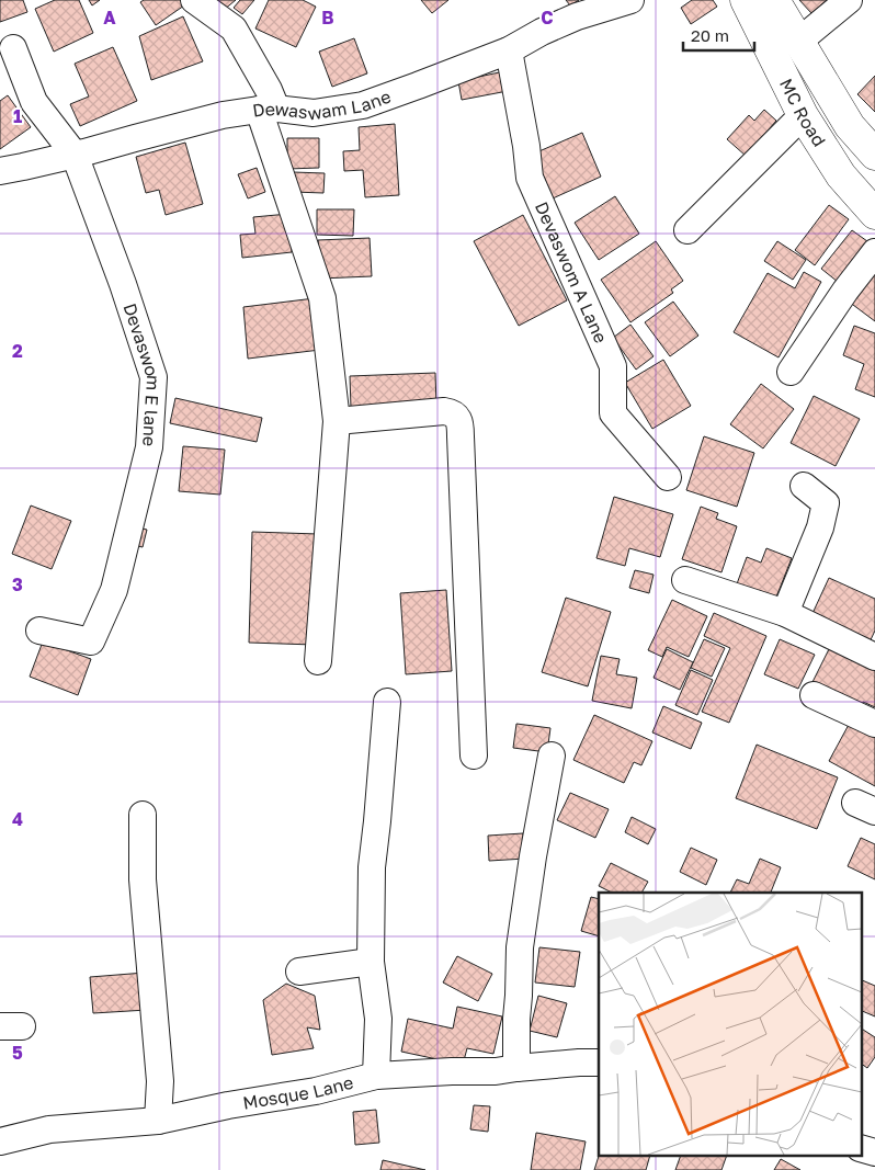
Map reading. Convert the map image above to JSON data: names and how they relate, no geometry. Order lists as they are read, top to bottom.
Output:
{
  "streets": {
    "main road": ["MC Road"],
    "street": [
      "Dewaswam Lane",
      "Devaswom A Lane",
      "Devaswom E lane",
      "Mosque Lane"
    ]
  },
  "crossings": [
    ["Dewaswam Lane", "Devaswom A Lane"],
    ["Dewaswam Lane", "Devaswom E lane"]
  ],
  "scale_bar": "20 m",
  "grid": {
    "columns": ["A", "B", "C"],
    "rows": [
      "1",
      "2",
      "3",
      "4",
      "5"
    ]
  }
}
